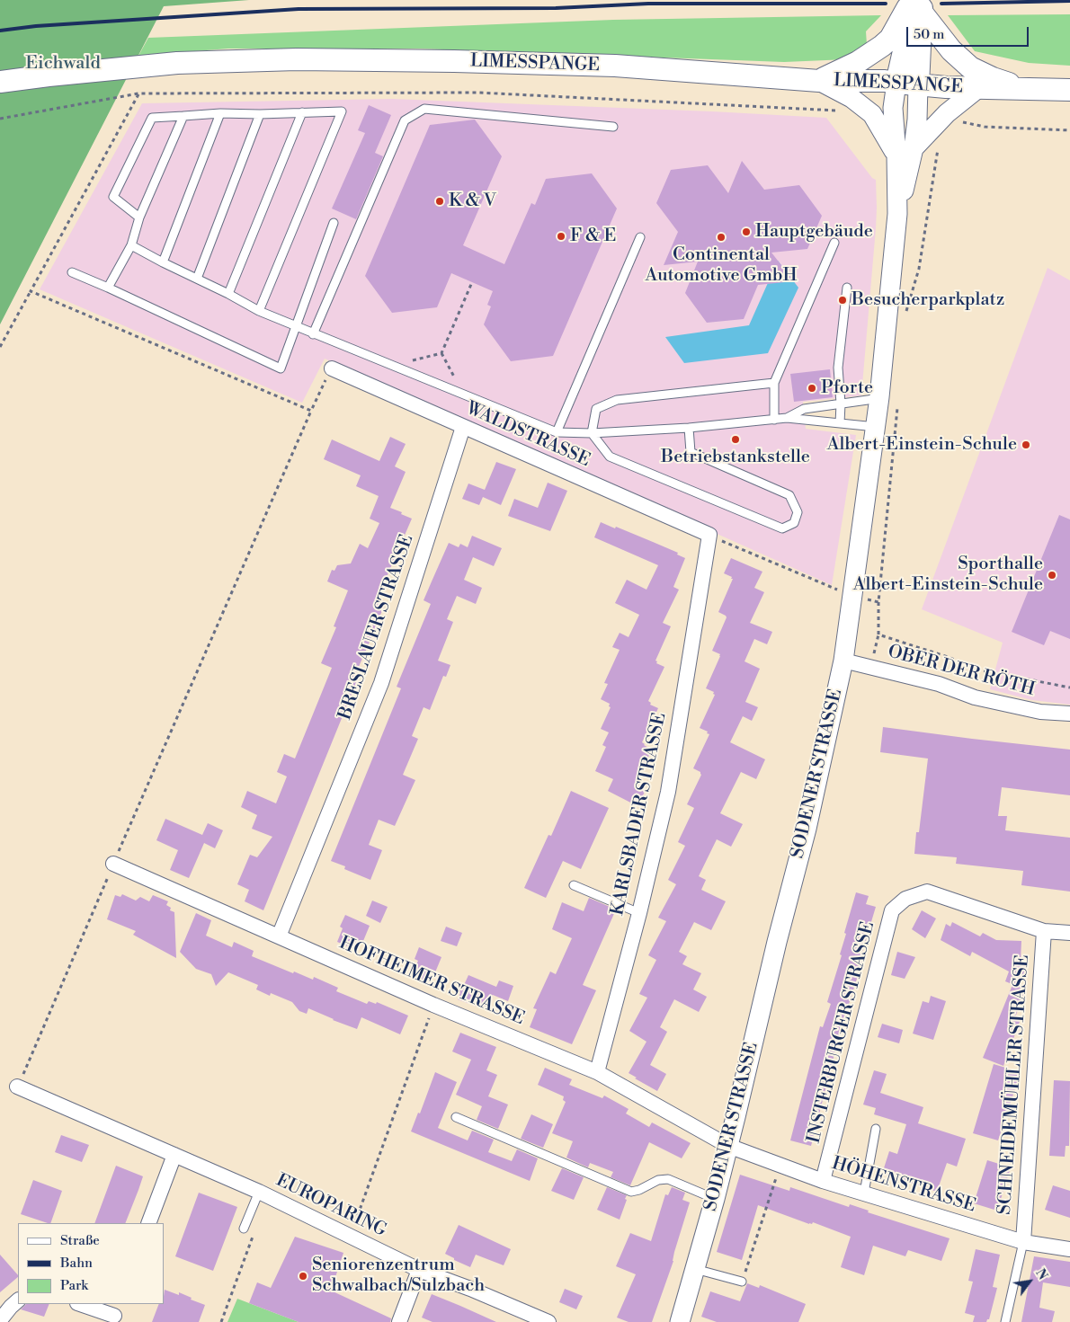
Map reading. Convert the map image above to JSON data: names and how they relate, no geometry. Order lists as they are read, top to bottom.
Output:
{
  "streets": {
    "main road": ["LIMESSPANGE", "SODENER STRASSE"],
    "street": [
      "WALDSTRASSE",
      "BRESLAUER STRASSE",
      "OBER DER RÖTH",
      "KARLSBADER STRASSE",
      "HOFHEIMER STRASSE",
      "INSTERBURGER STRASSE",
      "SCHNEIDEMÜHLER STRASSE",
      "HÖHENSTRASSE",
      "EUROPARING"
    ]
  },
  "crossings": [
    ["LIMESSPANGE", "SODENER STRASSE"],
    ["WALDSTRASSE", "BRESLAUER STRASSE"],
    ["WALDSTRASSE", "KARLSBADER STRASSE"],
    ["BRESLAUER STRASSE", "HOFHEIMER STRASSE"],
    ["OBER DER RÖTH", "SODENER STRASSE"],
    ["SODENER STRASSE", "HOFHEIMER STRASSE"],
    ["SODENER STRASSE", "HÖHENSTRASSE"],
    ["KARLSBADER STRASSE", "HOFHEIMER STRASSE"],
    ["HOFHEIMER STRASSE", "HÖHENSTRASSE"],
    ["INSTERBURGER STRASSE", "SCHNEIDEMÜHLER STRASSE"],
    ["INSTERBURGER STRASSE", "HÖHENSTRASSE"],
    ["SCHNEIDEMÜHLER STRASSE", "HÖHENSTRASSE"]
  ],
  "parks": ["Eichwald"],
  "places": [
    "K & V",
    "Hauptgebäude",
    "F & E",
    "Continental Automotive GmbH",
    "Besucherparkplatz",
    "Pforte",
    "Betriebstankstelle",
    "Albert-Einstein-Schule",
    "Sporthalle Albert-Einstein-Schule",
    "Seniorenzentrum Schwalbach/Sulzbach"
  ],
  "legend": ["Straße", "Bahn", "Park"],
  "scale_bar": "50 m",
  "north": "top right"
}
